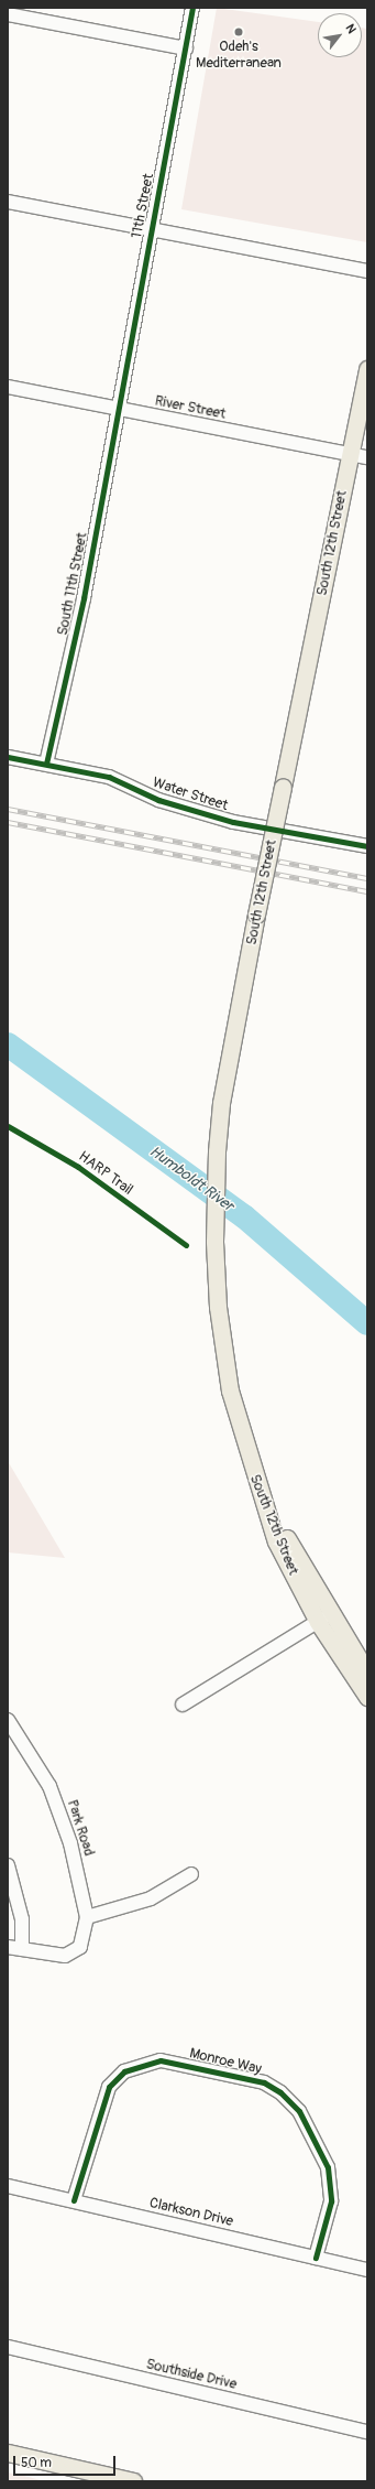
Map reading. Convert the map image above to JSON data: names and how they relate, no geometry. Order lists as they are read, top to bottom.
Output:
{
  "streets": {
    "main road": ["South 12th Street"],
    "street": [
      "11th Street",
      "River Street",
      "South 11th Street",
      "Water Street",
      "Park Road",
      "Monroe Way",
      "Clarkson Drive",
      "Southside Drive"
    ],
    "cycle path": ["HARP Trail"]
  },
  "crossings": [
    ["11th Street", "River Street"],
    ["11th Street", "South 11th Street"],
    ["River Street", "South 12th Street"],
    ["River Street", "South 11th Street"],
    ["South 11th Street", "Water Street"],
    ["Monroe Way", "Clarkson Drive"]
  ],
  "water": ["Humboldt River"],
  "places": ["Odeh's Mediterranean"],
  "scale_bar": "50 m",
  "north": "top right"
}
